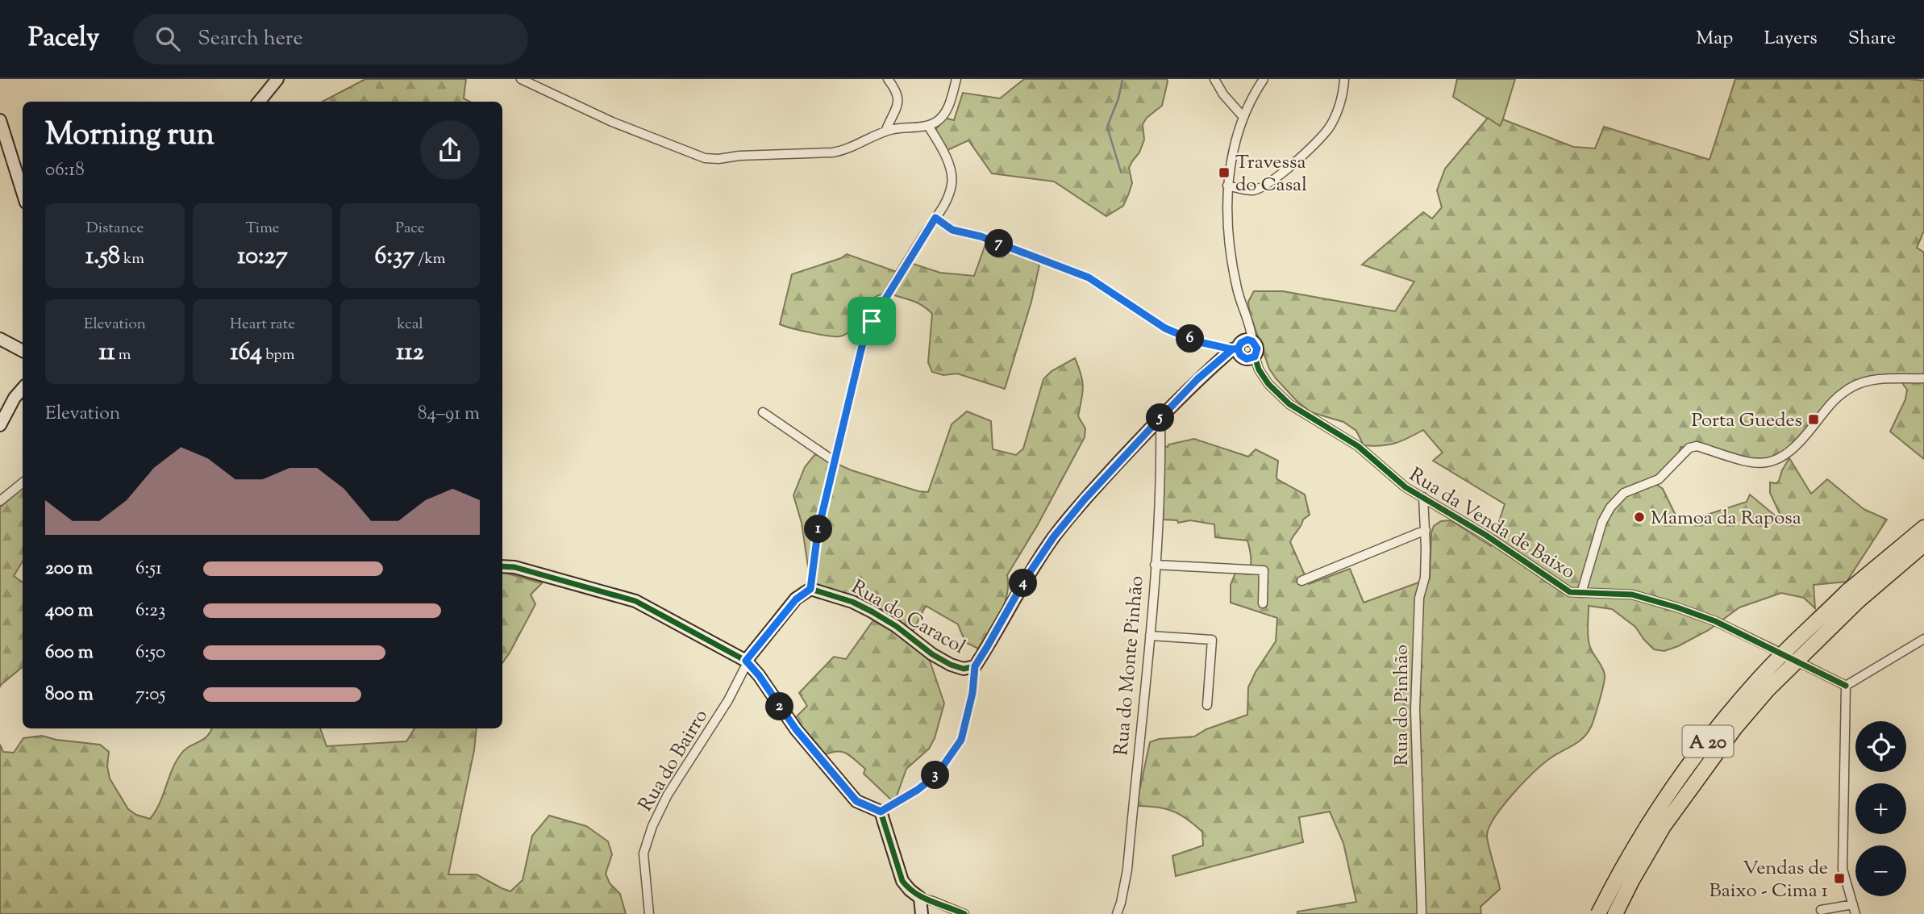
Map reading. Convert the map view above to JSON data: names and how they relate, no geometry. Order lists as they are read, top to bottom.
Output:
{
  "streets": {
    "highway": ["A 20"],
    "street": [
      "Rua da Venda de Baixo",
      "Rua do Caracol",
      "Rua do Monte Pinhão",
      "Rua do Pinhão",
      "Rua do Bairro"
    ]
  },
  "crossings": [
    ["Rua da Venda de Baixo", "Rua do Caracol"],
    ["Rua da Venda de Baixo", "Rua do Pinhão"],
    ["Rua do Caracol", "Rua do Monte Pinhão"]
  ],
  "places": {
    "transit": ["Travessa do Casal", "Porta Guedes", "Vendas de Baixo - Cima 1"],
    "other": ["Mamoa da Raposa"]
  },
  "page": {
    "header": "Pacely",
    "search": "Search here",
    "nav": ["Map", "Layers", "Share"],
    "heading": ["Morning run", "06:18"],
    "stats": [
      ["Distance", "1.58 km"],
      ["Time", "10:27"],
      ["Pace", "6:37 /km"],
      ["Elevation", "11 m"],
      ["Heart rate", "164 bpm"],
      ["kcal", "112"]
    ],
    "pins": [
      "7",
      "6",
      "5",
      "1",
      "4",
      "2",
      "3"
    ],
    "chart": ["Elevation", "84–91 m"],
    "list": [
      {
        "name": "200 m",
        "note": "6:51"
      },
      {
        "name": "400 m",
        "note": "6:23"
      },
      {
        "name": "600 m",
        "note": "6:50"
      },
      {
        "name": "800 m",
        "note": "7:05"
      }
    ],
    "map_buttons": ["+", "−"]
  }
}
